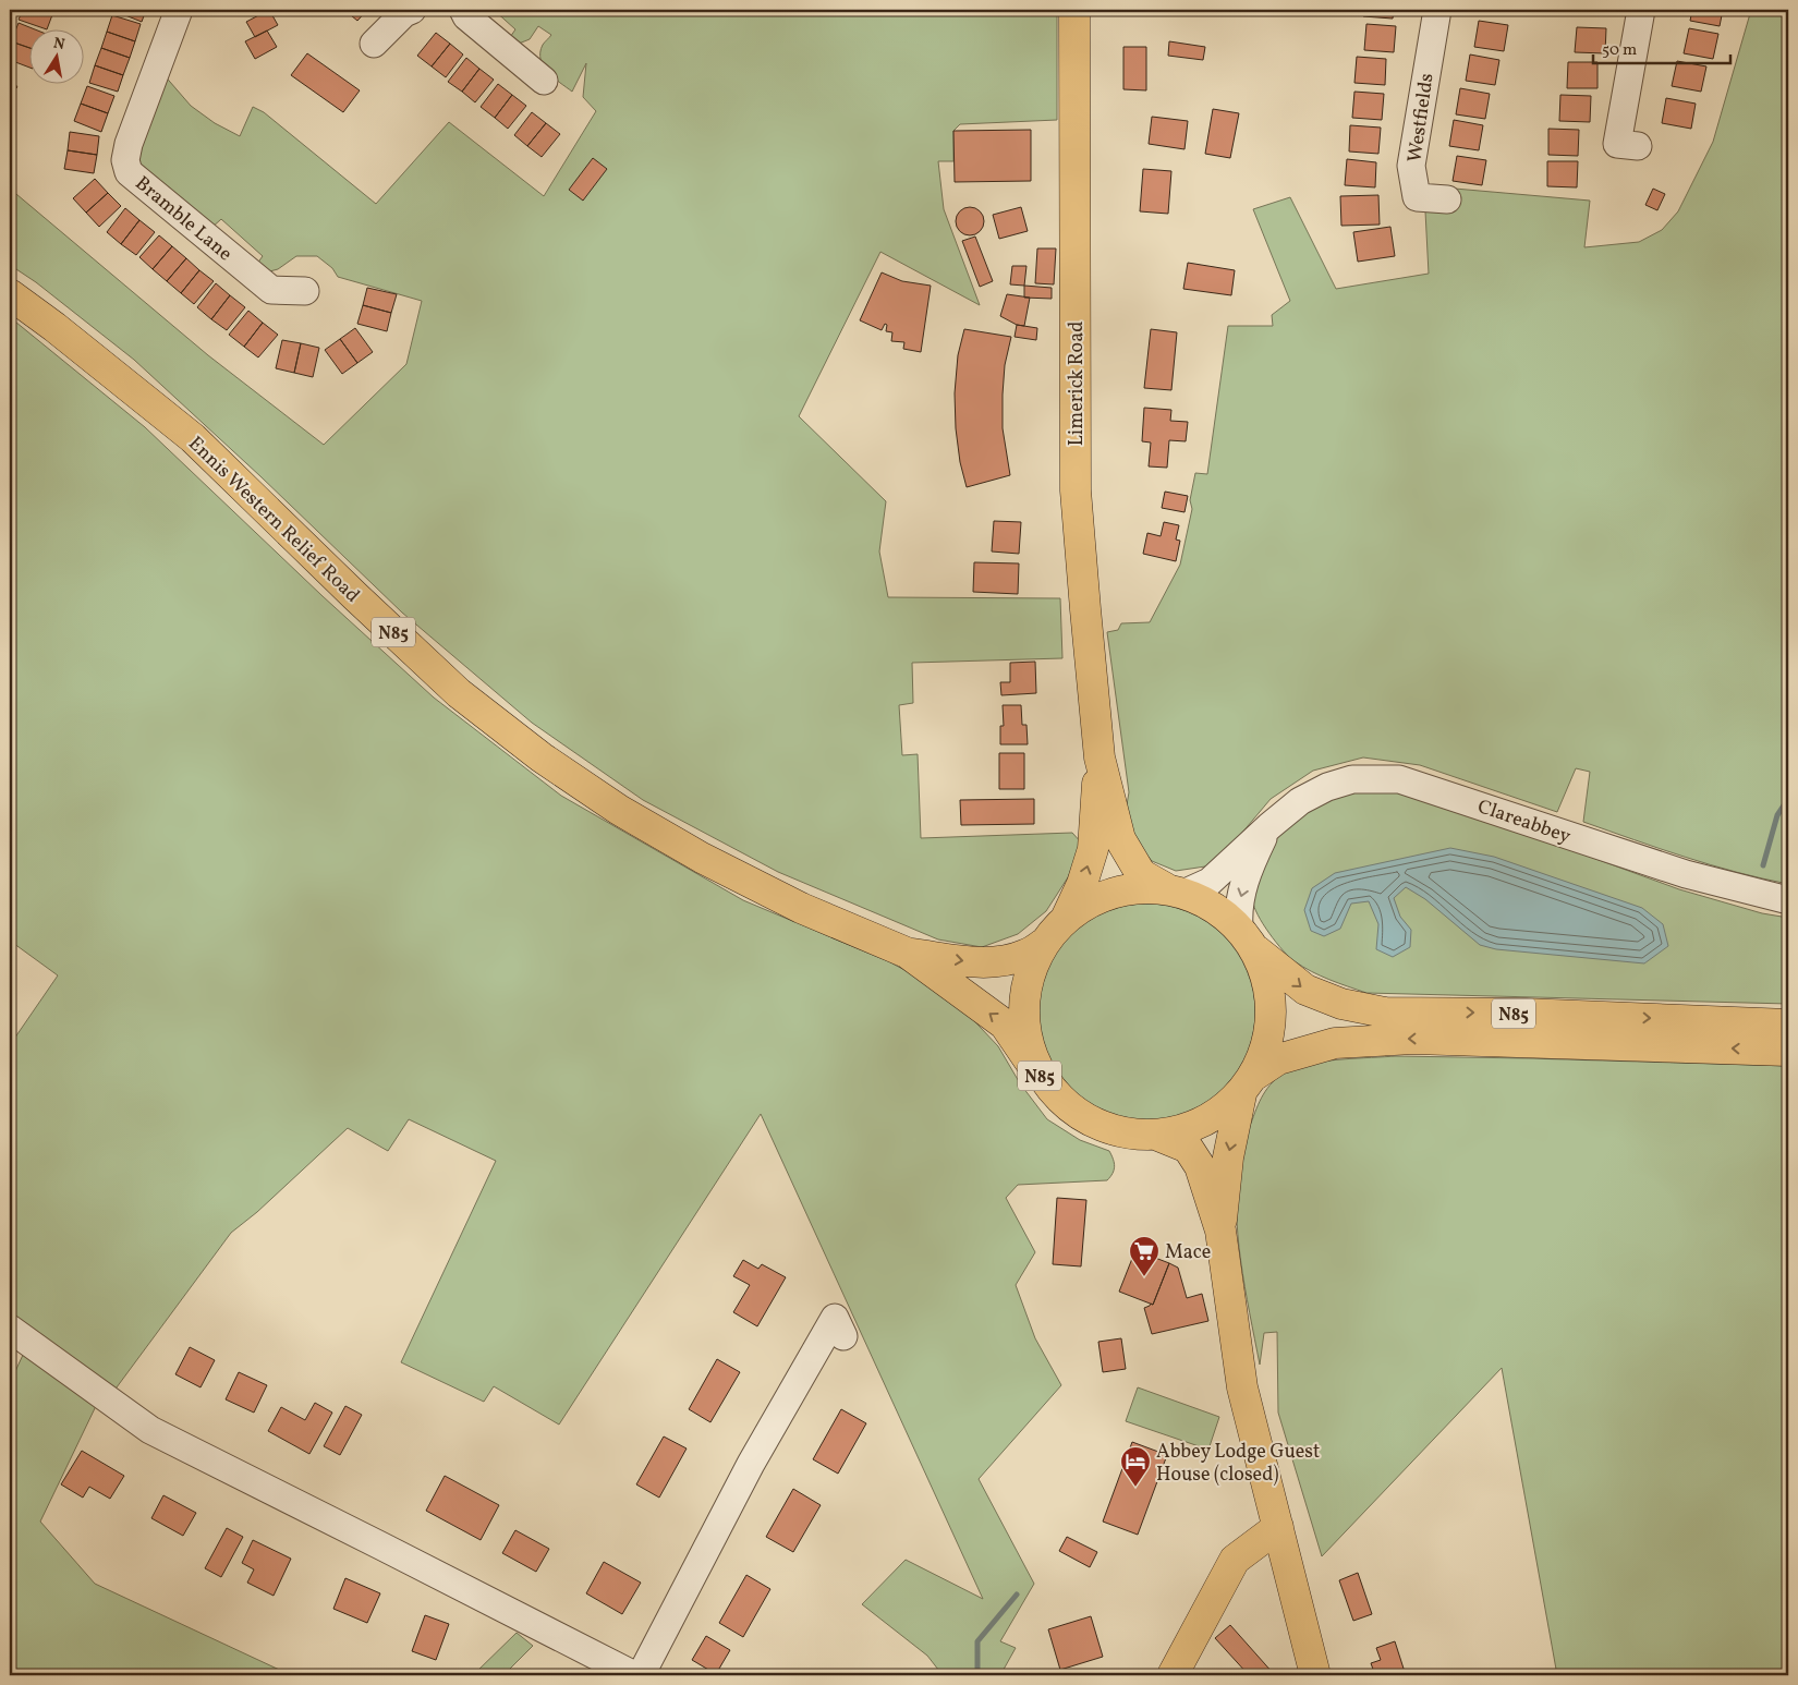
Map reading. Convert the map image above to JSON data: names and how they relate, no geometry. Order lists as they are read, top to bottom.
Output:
{
  "streets": {
    "main road": ["Limerick Road", "Ennis Western Relief Road", "N85"],
    "street": ["Westfields", "Bramble Lane", "Clareabbey"]
  },
  "crossings": [
    ["Ennis Western Relief Road", "N85"],
    ["N85", "Clareabbey"]
  ],
  "places": {
    "supermarket": ["Mace"],
    "hotel": ["Abbey Lodge Guest House (closed)"]
  },
  "scale_bar": "50 m",
  "north": "top"
}
